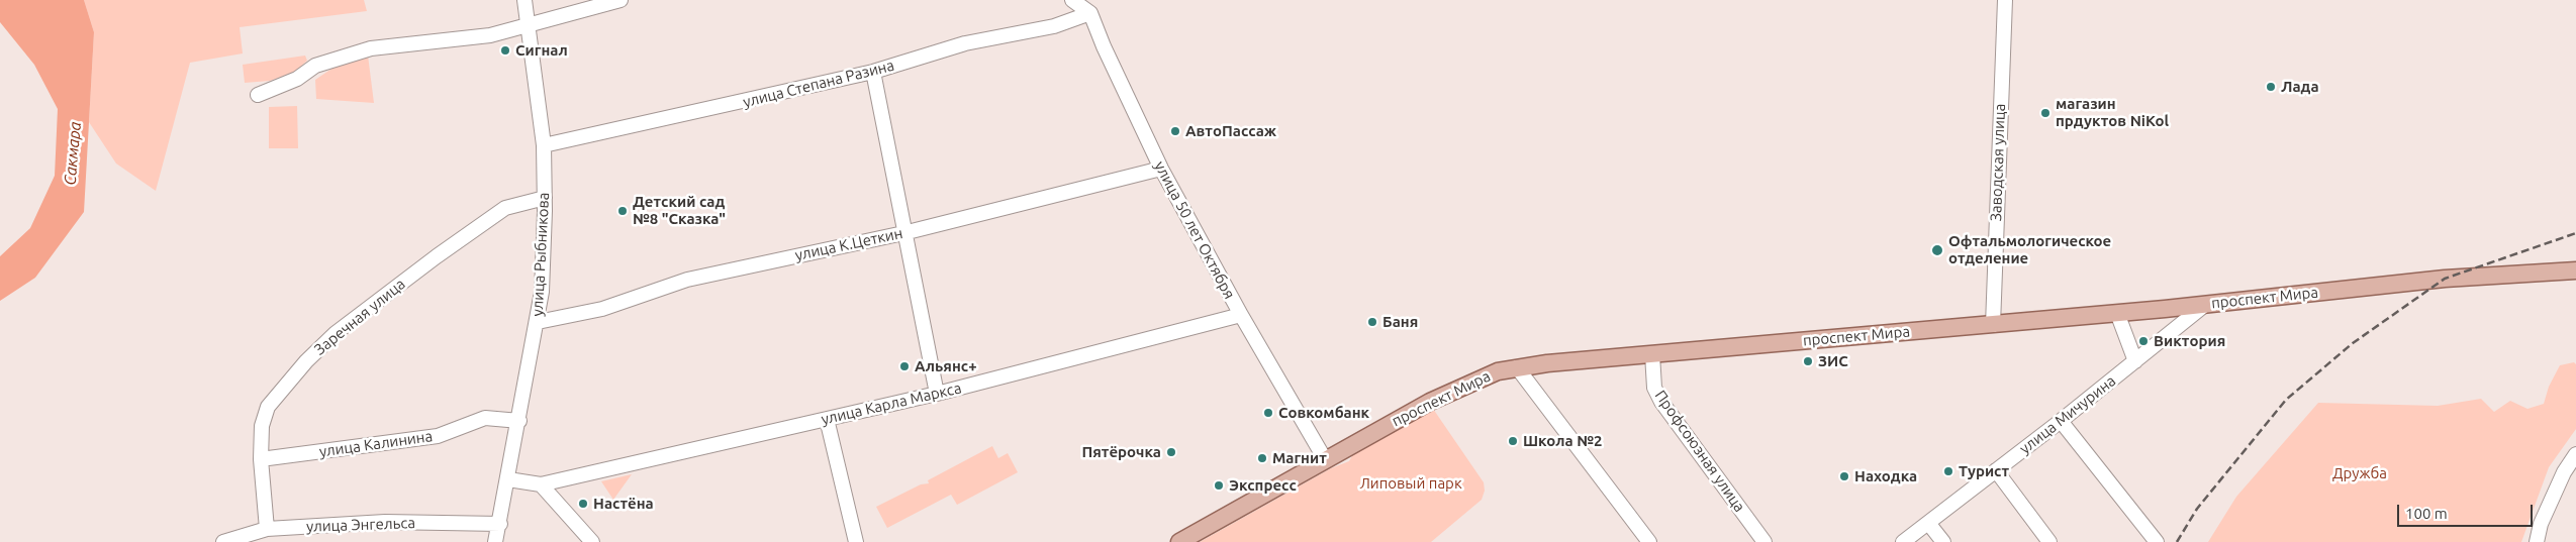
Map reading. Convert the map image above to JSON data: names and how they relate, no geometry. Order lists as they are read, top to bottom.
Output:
{
  "streets": {
    "main road": ["проспект Мира"],
    "street": [
      "улица Степана Разина",
      "Заводская улица",
      "улица 50 лет Октября",
      "улица К.Цеткин",
      "улица Рыбникова",
      "Заречная улица",
      "улица Карла Маркса",
      "улица Мичурина",
      "улица Калинина",
      "Профсоюзная улица",
      "улица Энгельса"
    ]
  },
  "crossings": [
    ["улица Степана Разина", "улица 50 лет Октября"],
    ["улица Степана Разина", "улица Рыбникова"],
    ["Заводская улица", "проспект Мира"],
    ["улица 50 лет Октября", "улица К.Цеткин"],
    ["улица 50 лет Октября", "проспект Мира"],
    ["улица 50 лет Октября", "улица Карла Маркса"],
    ["улица К.Цеткин", "улица Рыбникова"],
    ["улица Рыбникова", "Заречная улица"],
    ["улица Рыбникова", "улица Калинина"],
    ["улица Рыбникова", "улица Энгельса"],
    ["проспект Мира", "улица Мичурина"],
    ["проспект Мира", "Профсоюзная улица"],
    ["Заречная улица", "улица Калинина"],
    ["Заречная улица", "улица Энгельса"]
  ],
  "water": ["Сакмара"],
  "parks": ["Дружба", "Липовый парк"],
  "places": [
    "Сигнал",
    "Лада",
    "магазин прдуктов NiKol",
    "АвтоПассаж",
    "Детский сад №8 \"Сказка\"",
    "Офтальмологическое отделение",
    "Баня",
    "Виктория",
    "ЗИС",
    "Альянс+",
    "Совкомбанк",
    "Школа №2",
    "Пятёрочка",
    "Магнит",
    "Турист",
    "Находка",
    "Экспресс",
    "Настёна"
  ],
  "scale_bar": "100 m"
}
